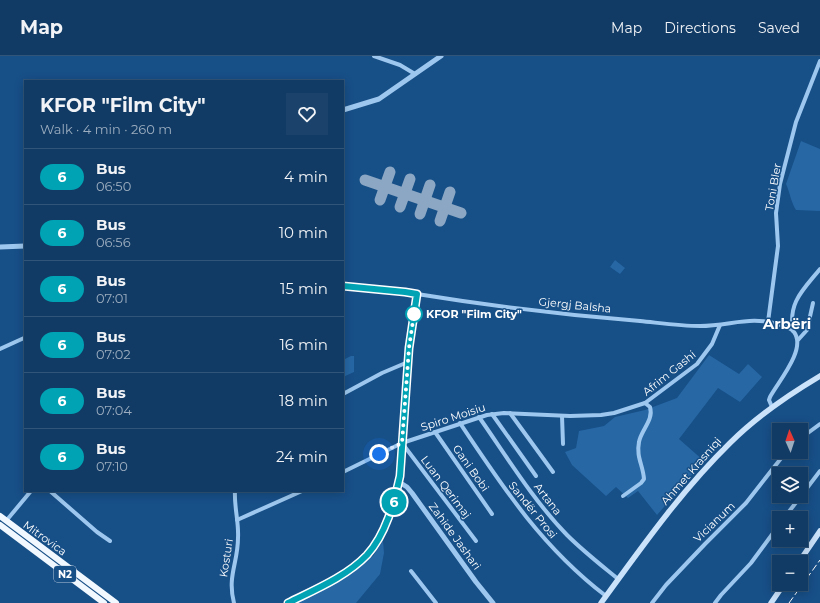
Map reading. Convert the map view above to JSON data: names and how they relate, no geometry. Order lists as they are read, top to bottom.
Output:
{
  "streets": {
    "highway": ["Mitrovica", "N2"],
    "main road": ["Ahmet Krasniqi"],
    "street": [
      "Toni Bler",
      "Gjergj Balsha",
      "Afrim Gashi",
      "Spiro Moisiu",
      "Gani Bobi",
      "Luan Qerimaj",
      "Artana",
      "Sandër Prosi",
      "Vicianum",
      "Zahide Jashari",
      "Kosturi"
    ]
  },
  "crossings": [
    ["Toni Bler", "Gjergj Balsha"],
    ["Gjergj Balsha", "Afrim Gashi"],
    ["Afrim Gashi", "Spiro Moisiu"],
    ["Spiro Moisiu", "Gani Bobi"],
    ["Spiro Moisiu", "Luan Qerimaj"],
    ["Spiro Moisiu", "Artana"],
    ["Spiro Moisiu", "Sandër Prosi"],
    ["Ahmet Krasniqi", "Artana"],
    ["Ahmet Krasniqi", "Sandër Prosi"]
  ],
  "districts": ["Arbëri"],
  "places": ["KFOR \"Film City\""],
  "lines": ["bus line 6"],
  "north": "top",
  "page": {
    "header": "Map",
    "nav": ["Map", "Directions", "Saved"],
    "on_map": "6",
    "heading": ["KFOR \"Film City\"", "Walk · 4 min · 260 m"],
    "list": [
      {
        "mark": "6",
        "name": "Bus",
        "note": "06:50",
        "value": "4 min"
      },
      {
        "mark": "6",
        "name": "Bus",
        "note": "06:56",
        "value": "10 min"
      },
      {
        "mark": "6",
        "name": "Bus",
        "note": "07:01",
        "value": "15 min"
      },
      {
        "mark": "6",
        "name": "Bus",
        "note": "07:02",
        "value": "16 min"
      },
      {
        "mark": "6",
        "name": "Bus",
        "note": "07:04",
        "value": "18 min"
      },
      {
        "mark": "6",
        "name": "Bus",
        "note": "07:10",
        "value": "24 min"
      }
    ],
    "map_buttons": ["+", "−"]
  }
}
